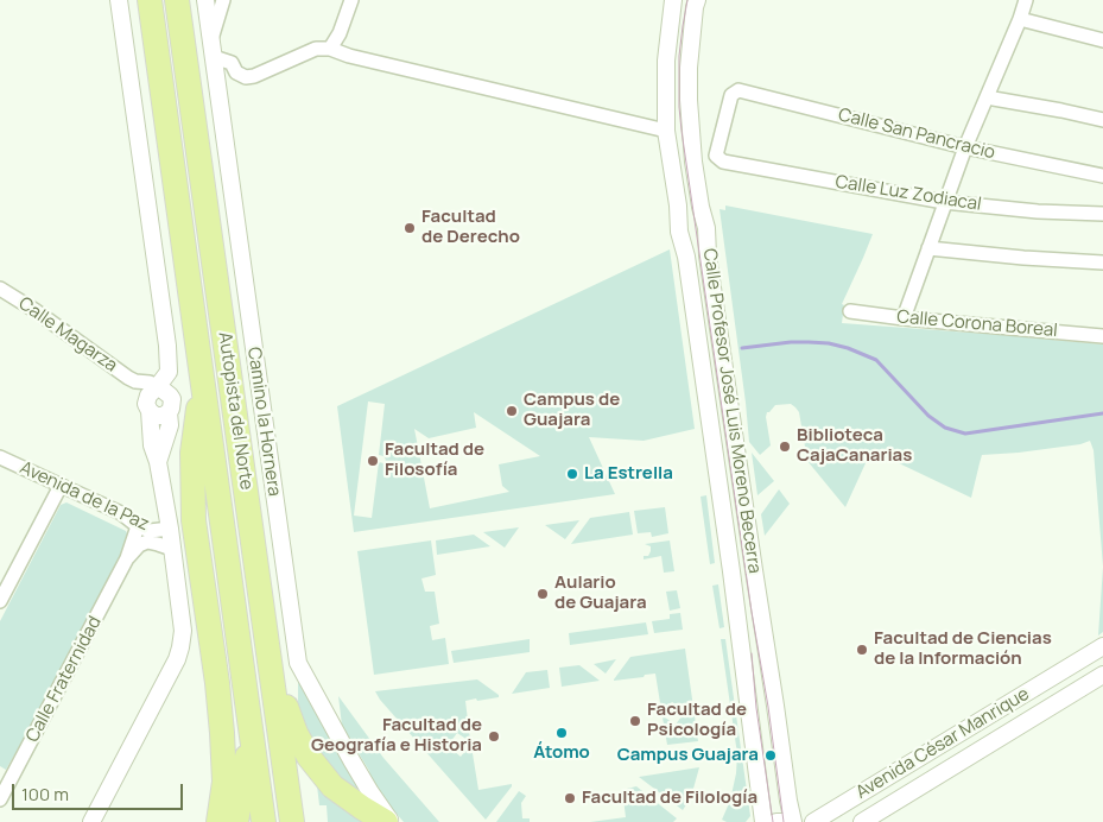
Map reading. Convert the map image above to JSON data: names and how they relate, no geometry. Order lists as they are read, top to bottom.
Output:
{
  "streets": {
    "highway": ["Autopista del Norte"],
    "street": [
      "Calle San Pancracio",
      "Calle Luz Zodiacal",
      "Calle Corona Boreal",
      "Calle Magarza",
      "Calle Profesor José Luis Moreno Becerra",
      "Camino la Hornera",
      "Avenida de la Paz",
      "Calle Fraternidad",
      "Avenida César Manrique"
    ]
  },
  "crossings": [
    ["Calle San Pancracio", "Calle Luz Zodiacal"],
    ["Avenida de la Paz", "Calle Fraternidad"]
  ],
  "places": [
    "Facultad de Derecho",
    "Campus de Guajara",
    "Biblioteca CajaCanarias",
    "Facultad de Filosofía",
    "La Estrella",
    "Aulario de Guajara",
    "Facultad de Ciencias de la Información",
    "Facultad de Psicología",
    "Átomo",
    "Facultad de Geografía e Historia",
    "Campus Guajara",
    "Facultad de Filología"
  ],
  "scale_bar": "100 m"
}
